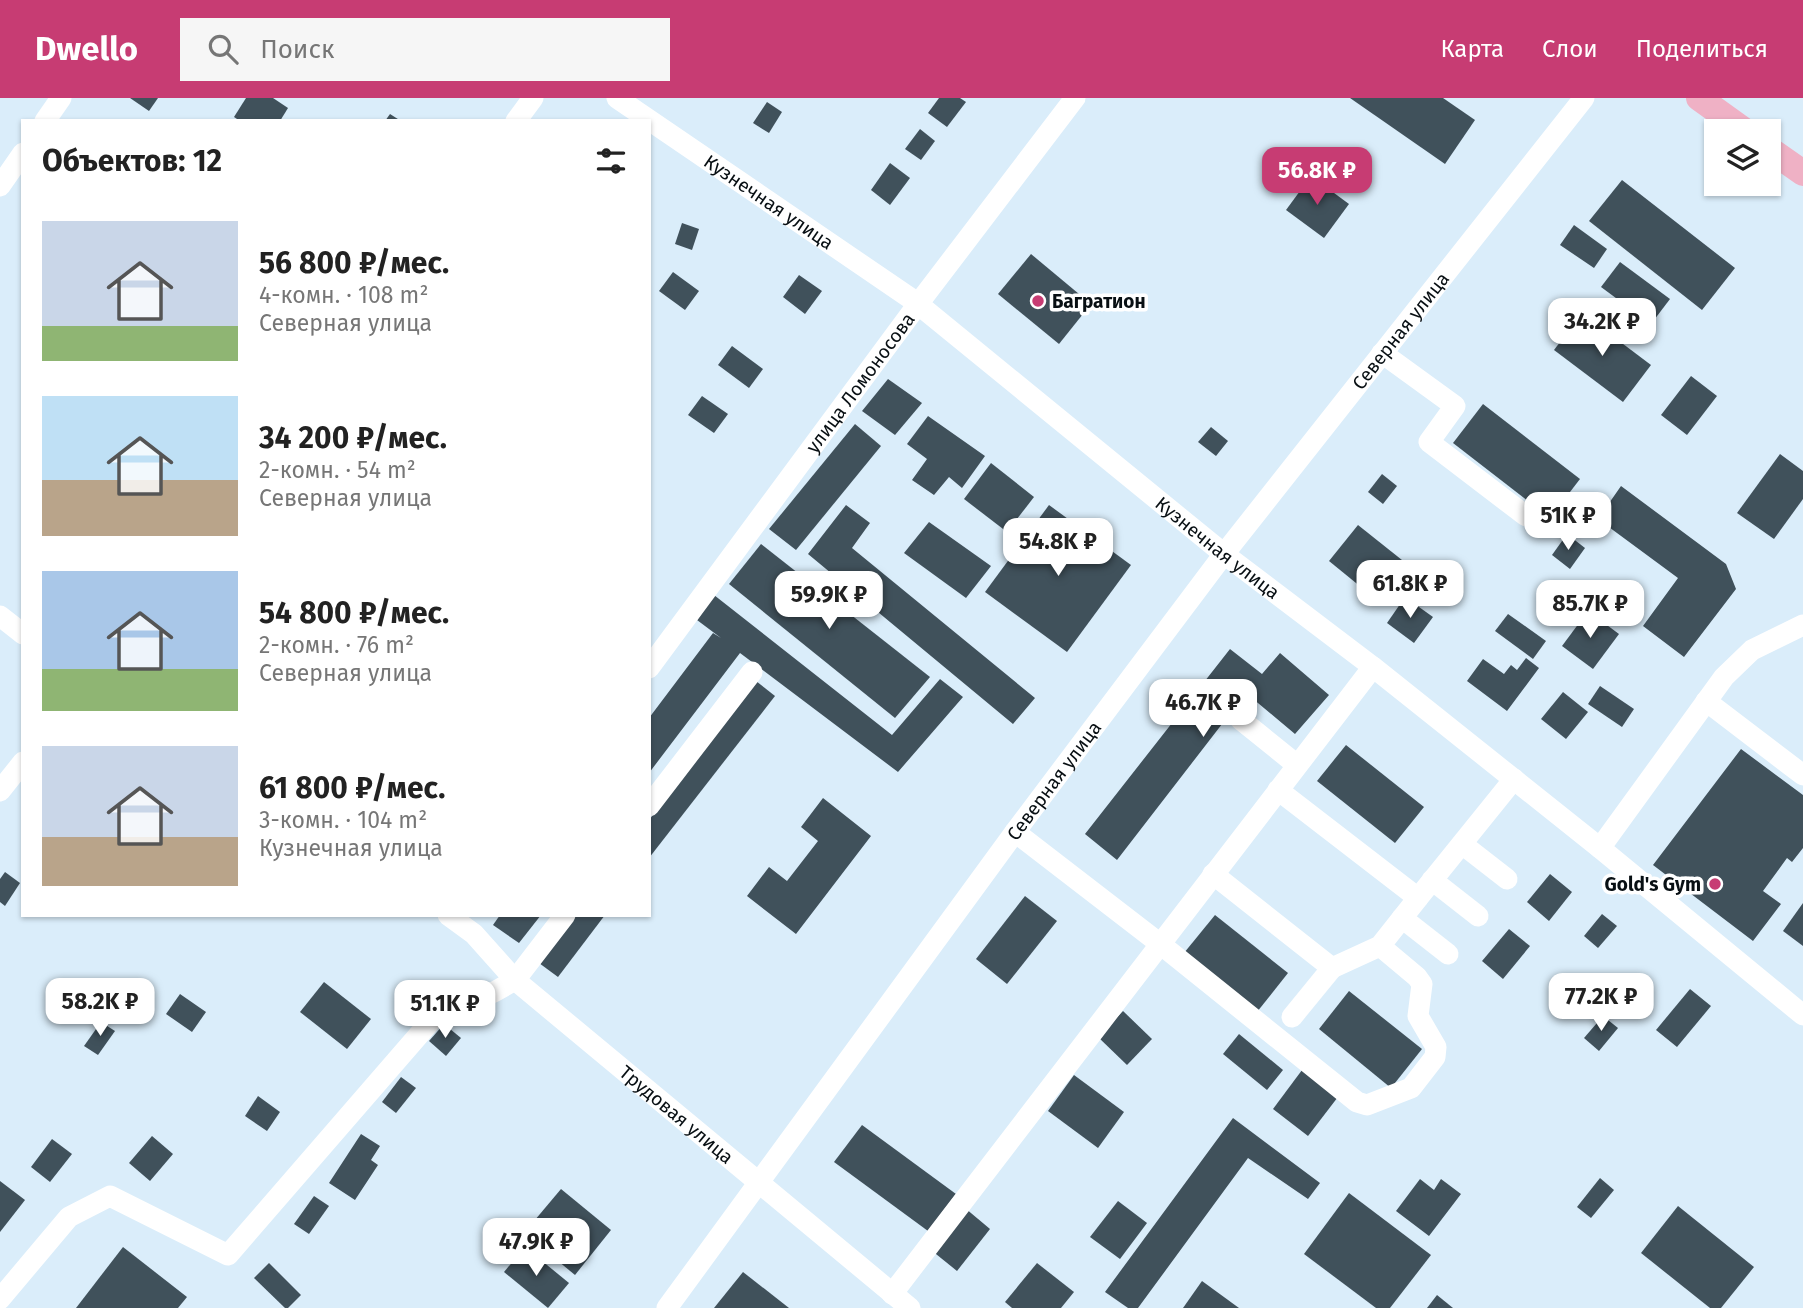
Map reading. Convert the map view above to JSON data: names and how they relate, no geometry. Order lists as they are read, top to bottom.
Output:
{
  "streets": {
    "street": [
      "Кузнечная улица",
      "Северная улица",
      "улица Ломоносова",
      "Трудовая улица"
    ]
  },
  "crossings": [
    ["Кузнечная улица", "Северная улица"],
    ["Кузнечная улица", "улица Ломоносова"],
    ["Северная улица", "Трудовая улица"]
  ],
  "places": ["Багратион", "Gold's Gym"],
  "page": {
    "header": "Dwello",
    "search": "Поиск",
    "nav": ["Карта", "Слои", "Поделиться"],
    "heading": "Объектов: 12",
    "price": [
      "56.8K ₽",
      "34.2K ₽",
      "51K ₽",
      "54.8K ₽",
      "61.8K ₽",
      "59.9K ₽",
      "85.7K ₽",
      "46.7K ₽",
      "77.2K ₽",
      "58.2K ₽",
      "51.1K ₽",
      "47.9K ₽"
    ],
    "list": [
      {
        "name": "56 800 ₽/мес.",
        "note": "4-комн. · 108 m² · Северная улица"
      },
      {
        "name": "34 200 ₽/мес.",
        "note": "2-комн. · 54 m² · Северная улица"
      },
      {
        "name": "54 800 ₽/мес.",
        "note": "2-комн. · 76 m² · Северная улица"
      },
      {
        "name": "61 800 ₽/мес.",
        "note": "3-комн. · 104 m² · Кузнечная улица"
      }
    ]
  }
}
